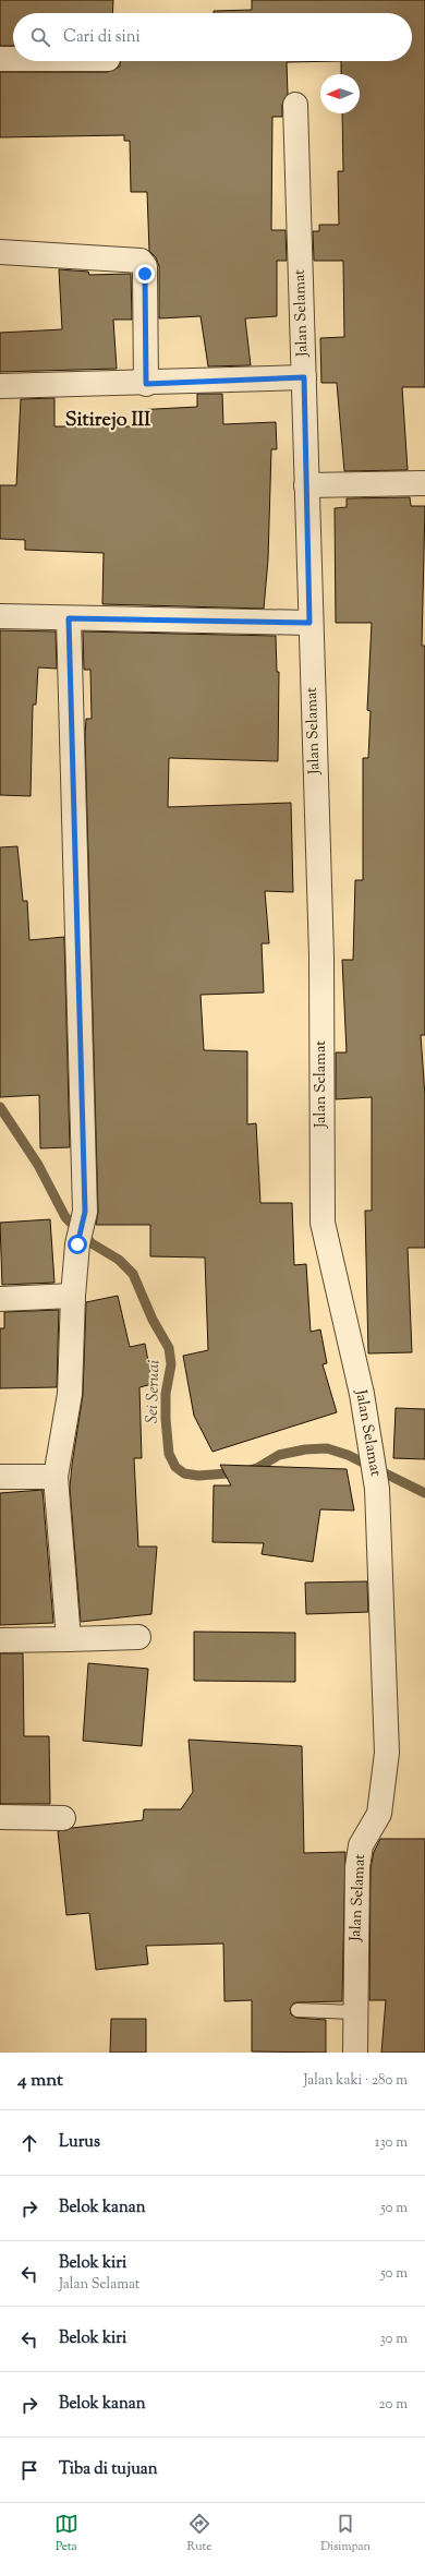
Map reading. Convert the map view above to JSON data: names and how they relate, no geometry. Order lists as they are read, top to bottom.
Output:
{
  "streets": {
    "street": ["Jalan Selamat"]
  },
  "districts": ["Sitirejo III"],
  "water": ["Sei Seruai"],
  "north": "left",
  "page": {
    "search": "Cari di sini",
    "heading": ["4 mnt", "Jalan kaki · 280 m"],
    "list": [
      ["Lurus", "130 m"],
      ["Belok kanan", "50 m"],
      ["Belok kiri", "Jalan Selamat", "50 m"],
      ["Belok kiri", "30 m"],
      ["Belok kanan", "20 m"],
      "Tiba di tujuan"
    ],
    "nav": ["Peta", "Rute", "Disimpan"]
  }
}
